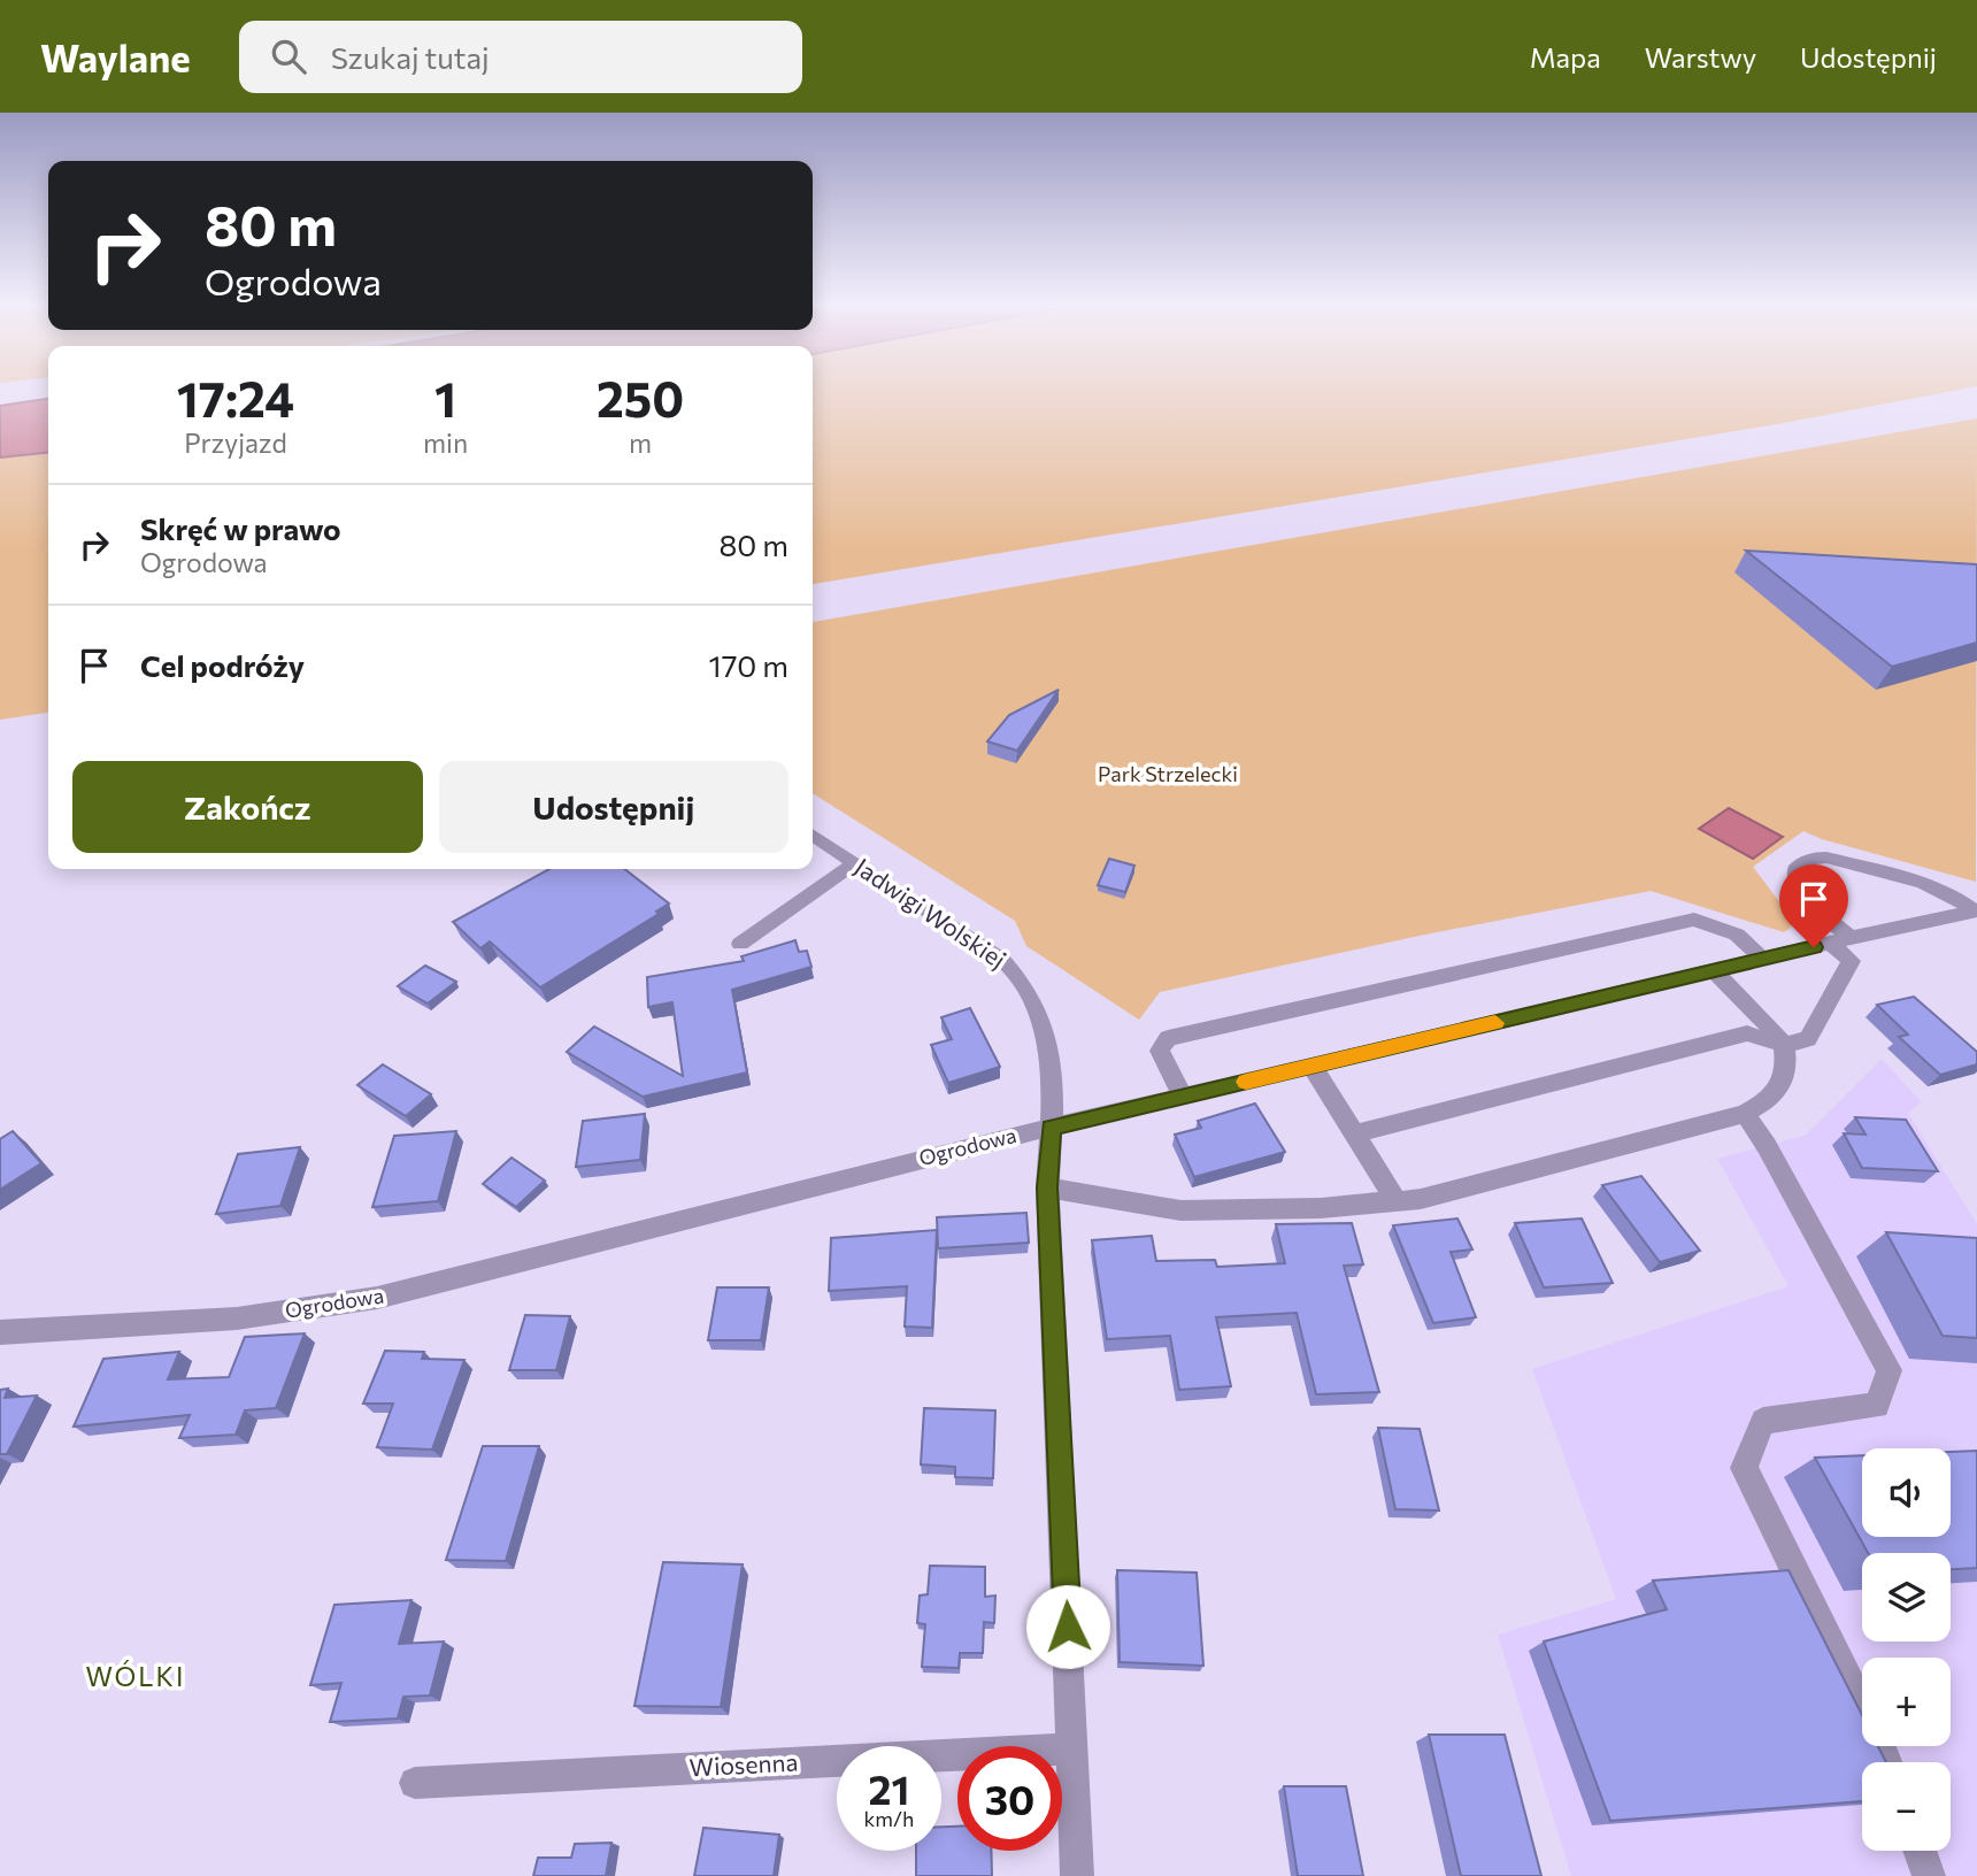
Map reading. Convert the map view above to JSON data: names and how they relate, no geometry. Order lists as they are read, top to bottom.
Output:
{
  "streets": {
    "street": ["Jadwigi Wolskiej", "Ogrodowa", "Wiosenna"]
  },
  "crossings": [
    ["Jadwigi Wolskiej", "Ogrodowa"],
    ["Jadwigi Wolskiej", "Wiosenna"]
  ],
  "districts": ["WÓLKI"],
  "parks": ["Park Strzelecki"],
  "page": {
    "header": "Waylane",
    "search": "Szukaj tutaj",
    "nav": ["Mapa", "Warstwy", "Udostępnij"],
    "turn": ["80 m", "Ogrodowa"],
    "eta": [
      "17:24",
      "Przyjazd",
      "1",
      "min",
      "250",
      "m"
    ],
    "list": [
      {
        "name": "Skręć w prawo",
        "note": "Ogrodowa",
        "value": "80 m"
      },
      {
        "name": "Cel podróży",
        "value": "170 m"
      }
    ],
    "buttons": ["Zakończ", "Udostępnij"],
    "map_buttons": ["+", "−"],
    "speed": "21 km/h",
    "limit": "30"
  }
}
